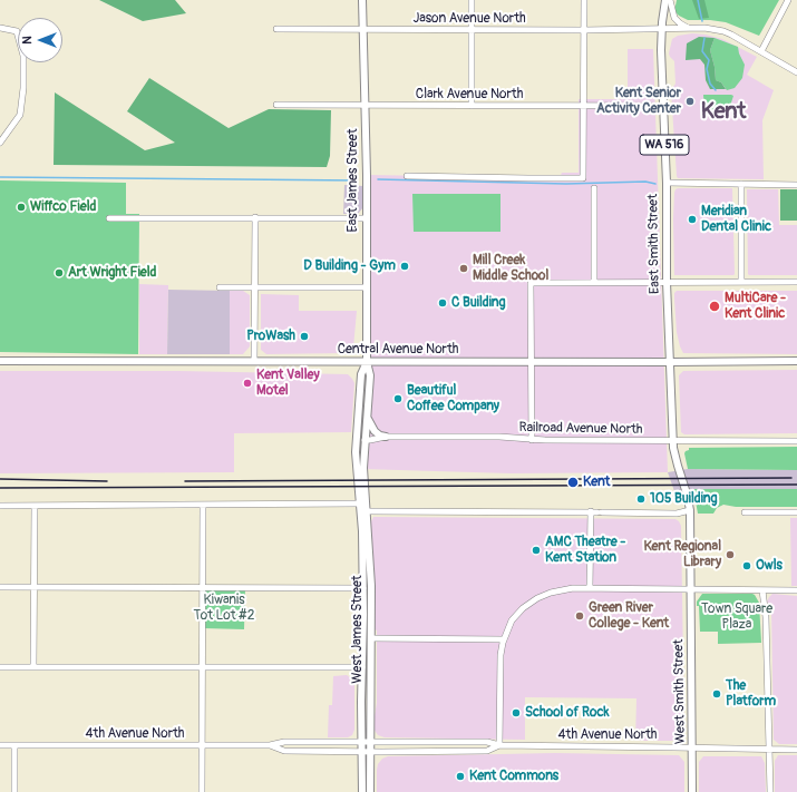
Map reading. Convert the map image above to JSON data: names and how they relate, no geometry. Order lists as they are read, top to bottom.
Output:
{
  "streets": {
    "main road": [
      "WA 516",
      "East James Street",
      "East Smith Street",
      "Central Avenue North",
      "West James Street",
      "West Smith Street"
    ],
    "street": [
      "Jason Avenue North",
      "Clark Avenue North",
      "Railroad Avenue North",
      "4th Avenue North"
    ]
  },
  "crossings": [
    ["Jason Avenue North", "East James Street"],
    ["Jason Avenue North", "East Smith Street"],
    ["Clark Avenue North", "East James Street"],
    ["Clark Avenue North", "East Smith Street"],
    ["East James Street", "Central Avenue North"],
    ["East James Street", "Railroad Avenue North"],
    ["East James Street", "West James Street"],
    ["East Smith Street", "Central Avenue North"],
    ["East Smith Street", "Railroad Avenue North"],
    ["East Smith Street", "West Smith Street"],
    ["West James Street", "4th Avenue North"],
    ["West Smith Street", "4th Avenue North"]
  ],
  "districts": ["Kent"],
  "parks": ["Kiwanis Tot Lot #2", "Town Square Plaza"],
  "places": [
    "Kent Senior Activity Center",
    "Wiffco Field",
    "Meridian Dental Clinic",
    "D Building - Gym",
    "Mill Creek Middle School",
    "Art Wright Field",
    "C Building",
    "MultiCare - Kent Clinic",
    "ProWash",
    "Kent Valley Motel",
    "Beautiful Coffee Company",
    "Kent",
    "105 Building",
    "AMC Theatre - Kent Station",
    "Kent Regional Library",
    "Owls",
    "Green River College - Kent",
    "The Platform",
    "School of Rock",
    "Kent Commons"
  ],
  "north": "left"
}
